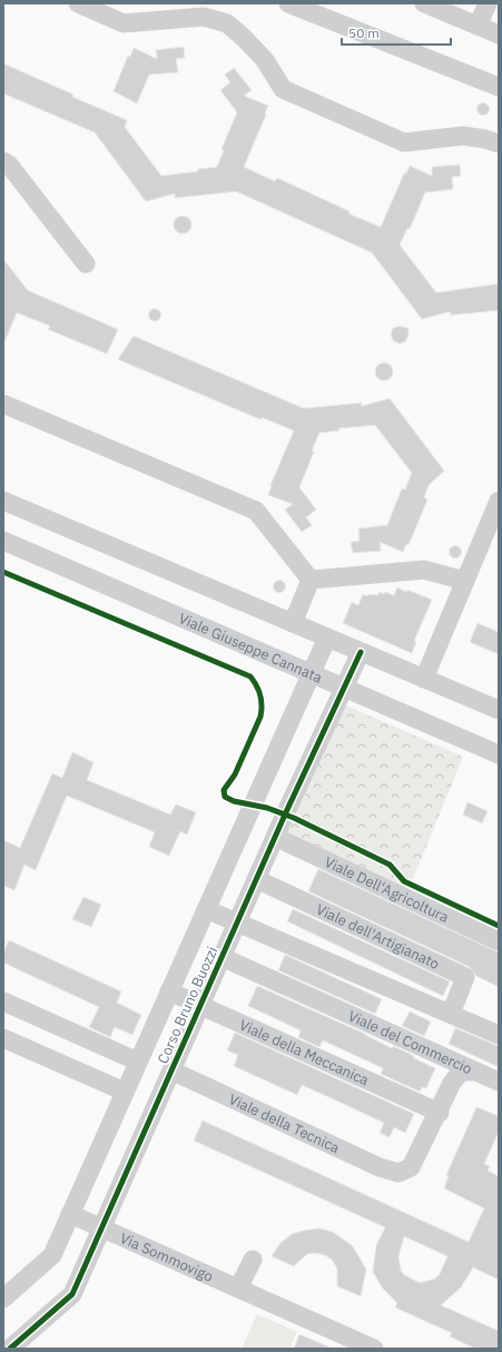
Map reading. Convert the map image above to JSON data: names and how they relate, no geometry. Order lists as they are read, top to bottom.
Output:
{
  "streets": {
    "street": [
      "Viale Giuseppe Cannata",
      "Viale Dell'Agricoltura",
      "Viale dell'Artigianato",
      "Corso Bruno Buozzi",
      "Viale del Commercio",
      "Viale della Meccanica",
      "Viale della Tecnica",
      "Via Sommovigo"
    ]
  },
  "crossings": [
    ["Viale Giuseppe Cannata", "Corso Bruno Buozzi"],
    ["Viale Dell'Agricoltura", "Corso Bruno Buozzi"],
    ["Viale dell'Artigianato", "Corso Bruno Buozzi"],
    ["Corso Bruno Buozzi", "Viale del Commercio"],
    ["Corso Bruno Buozzi", "Viale della Meccanica"],
    ["Corso Bruno Buozzi", "Viale della Tecnica"],
    ["Corso Bruno Buozzi", "Via Sommovigo"],
    ["Viale del Commercio", "Viale della Meccanica"],
    ["Viale del Commercio", "Viale della Tecnica"]
  ],
  "scale_bar": "50 m"
}
